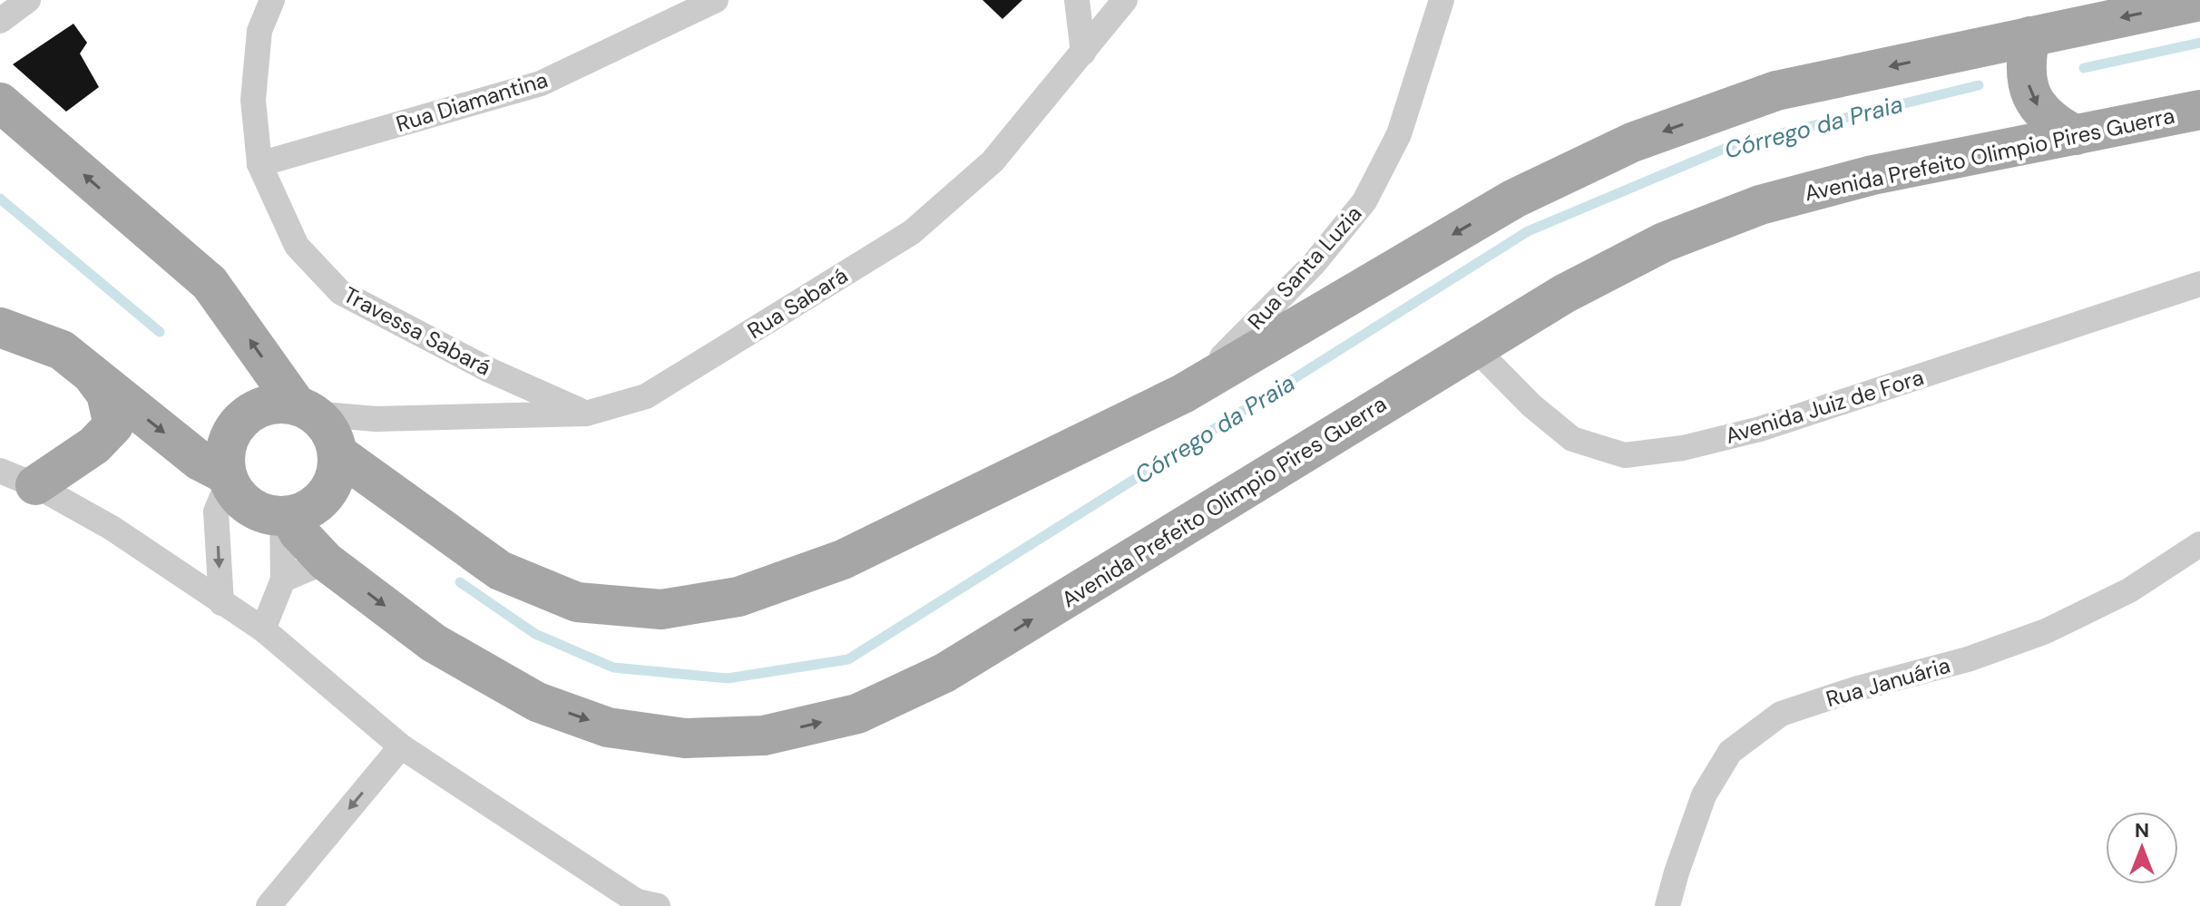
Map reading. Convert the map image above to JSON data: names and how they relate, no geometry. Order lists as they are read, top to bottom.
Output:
{
  "streets": {
    "main road": ["Avenida Prefeito Olimpio Pires Guerra"],
    "street": [
      "Rua Diamantina",
      "Rua Santa Luzia",
      "Rua Sabará",
      "Travessa Sabará",
      "Avenida Juiz de Fora",
      "Rua Januária"
    ]
  },
  "crossings": [
    ["Rua Diamantina", "Travessa Sabará"],
    ["Avenida Prefeito Olimpio Pires Guerra", "Rua Sabará"],
    ["Avenida Prefeito Olimpio Pires Guerra", "Avenida Juiz de Fora"],
    ["Rua Sabará", "Travessa Sabará"]
  ],
  "one_way": ["Avenida Prefeito Olimpio Pires Guerra"],
  "water": ["Córrego da Praia"],
  "north": "top"
}
